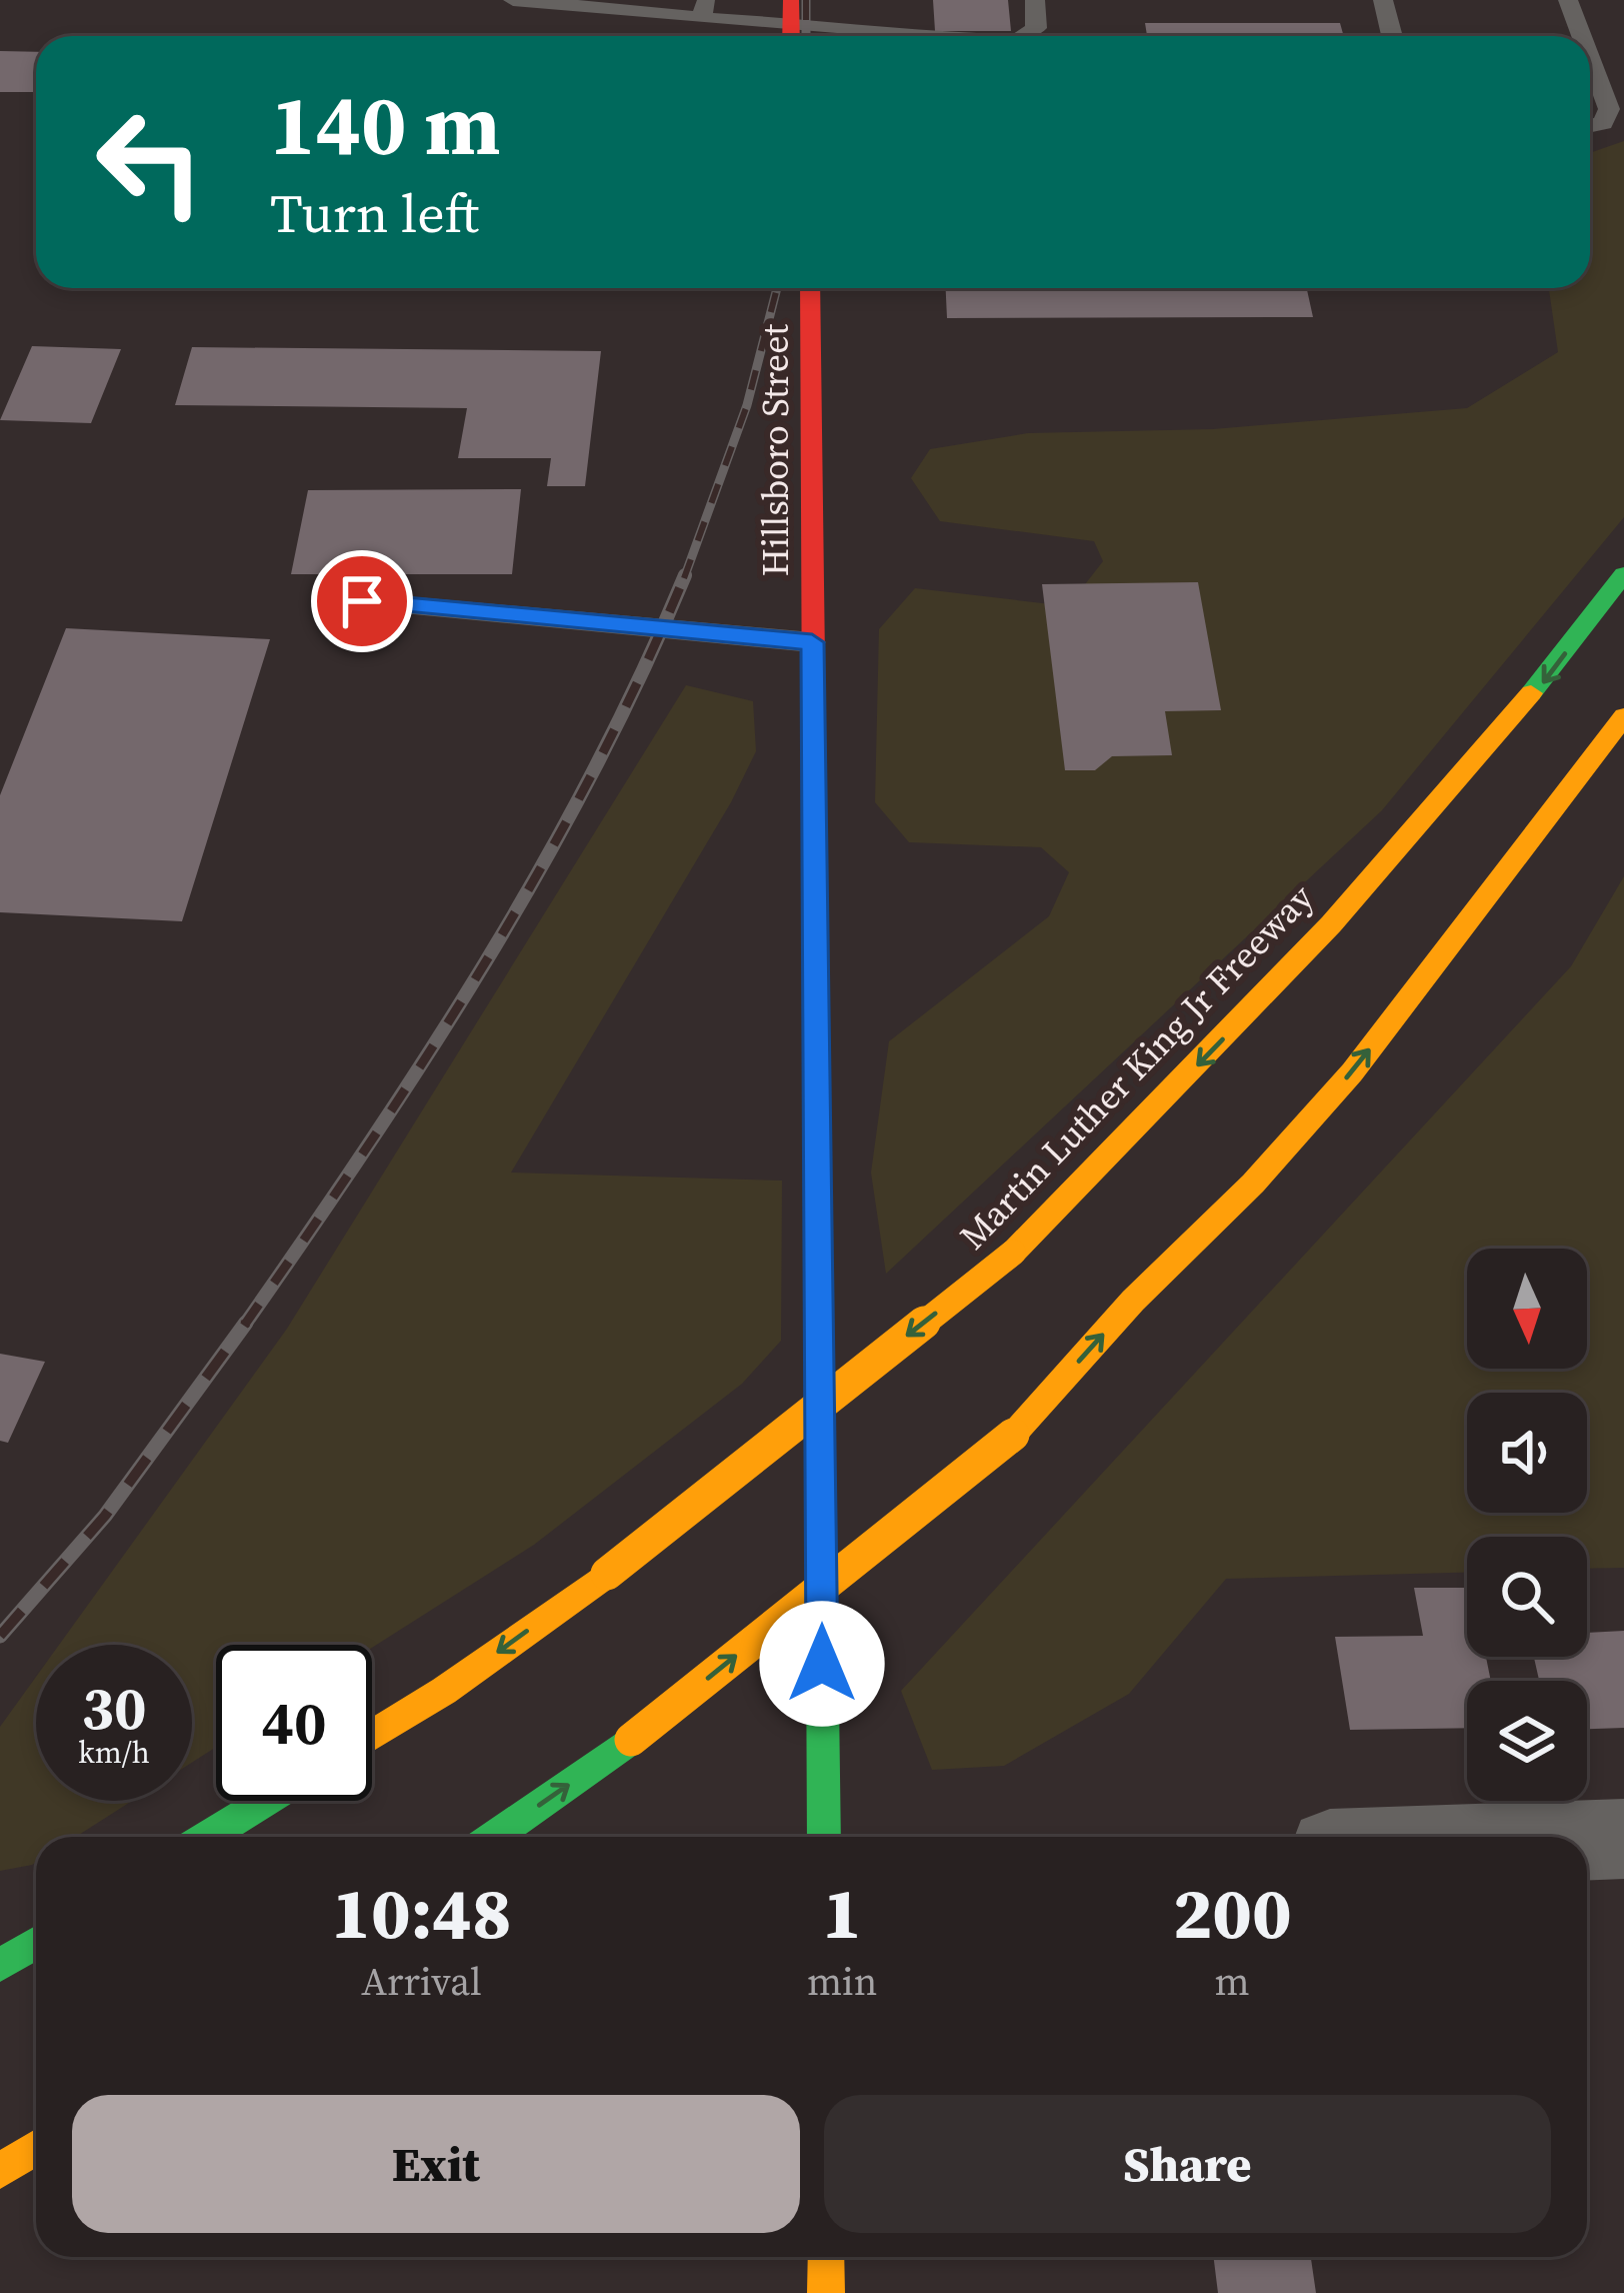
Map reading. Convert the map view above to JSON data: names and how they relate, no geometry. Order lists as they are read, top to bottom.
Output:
{
  "streets": {
    "main road": ["Hillsboro Street", "Martin Luther King Jr Freeway"]
  },
  "north": "bottom",
  "page": {
    "turn": ["140 m", "Turn left"],
    "speed": "30 km/h",
    "limit": "40",
    "eta": [
      "10:48",
      "Arrival",
      "1",
      "min",
      "200",
      "m"
    ],
    "buttons": ["Exit", "Share"]
  }
}
